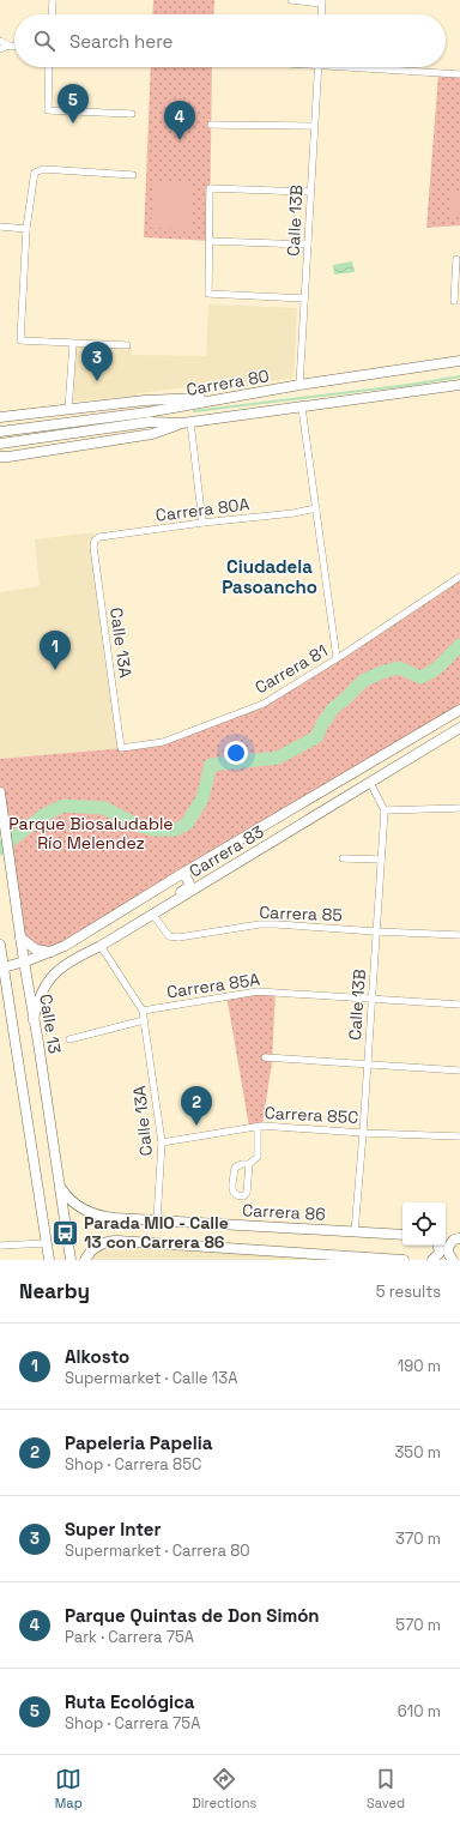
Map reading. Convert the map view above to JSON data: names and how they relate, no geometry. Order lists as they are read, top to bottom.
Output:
{
  "streets": {
    "main road": [
      "Carrera 80",
      "Carrera 83",
      "Calle 13",
      "Carrera 86"
    ],
    "street": [
      "Calle 13B",
      "Carrera 80A",
      "Calle 13A",
      "Carrera 81",
      "Carrera 85",
      "Carrera 85A",
      "Carrera 85C"
    ]
  },
  "crossings": [
    ["Calle 13B", "Carrera 80"],
    ["Calle 13B", "Carrera 85"],
    ["Calle 13B", "Carrera 85A"],
    ["Calle 13B", "Carrera 85C"],
    ["Calle 13B", "Carrera 86"],
    ["Carrera 80A", "Calle 13A"],
    ["Calle 13A", "Carrera 81"],
    ["Calle 13A", "Carrera 83"],
    ["Calle 13A", "Carrera 85A"],
    ["Calle 13A", "Carrera 85C"],
    ["Calle 13A", "Carrera 86"],
    ["Carrera 83", "Carrera 85"],
    ["Carrera 83", "Calle 13"],
    ["Calle 13", "Carrera 86"]
  ],
  "districts": ["Ciudadela Pasoancho"],
  "parks": ["Parque Biosaludable Río Melendez"],
  "places": {
    "bus stop": ["Parada MIO - Calle 13 con Carrera 86"]
  },
  "page": {
    "search": "Search here",
    "pins": [
      "5",
      "4",
      "3",
      "1",
      "2"
    ],
    "heading": ["Nearby", "5 results"],
    "list": [
      {
        "mark": "1",
        "name": "Alkosto",
        "note": "Supermarket · Calle 13A",
        "value": "190 m"
      },
      {
        "mark": "2",
        "name": "Papeleria Papelia",
        "note": "Shop · Carrera 85C",
        "value": "350 m"
      },
      {
        "mark": "3",
        "name": "Super Inter",
        "note": "Supermarket · Carrera 80",
        "value": "370 m"
      },
      {
        "mark": "4",
        "name": "Parque Quintas de Don Simón",
        "note": "Park · Carrera 75A",
        "value": "570 m"
      },
      {
        "mark": "5",
        "name": "Ruta Ecológica",
        "note": "Shop · Carrera 75A",
        "value": "610 m"
      }
    ],
    "nav": ["Map", "Directions", "Saved"]
  }
}
